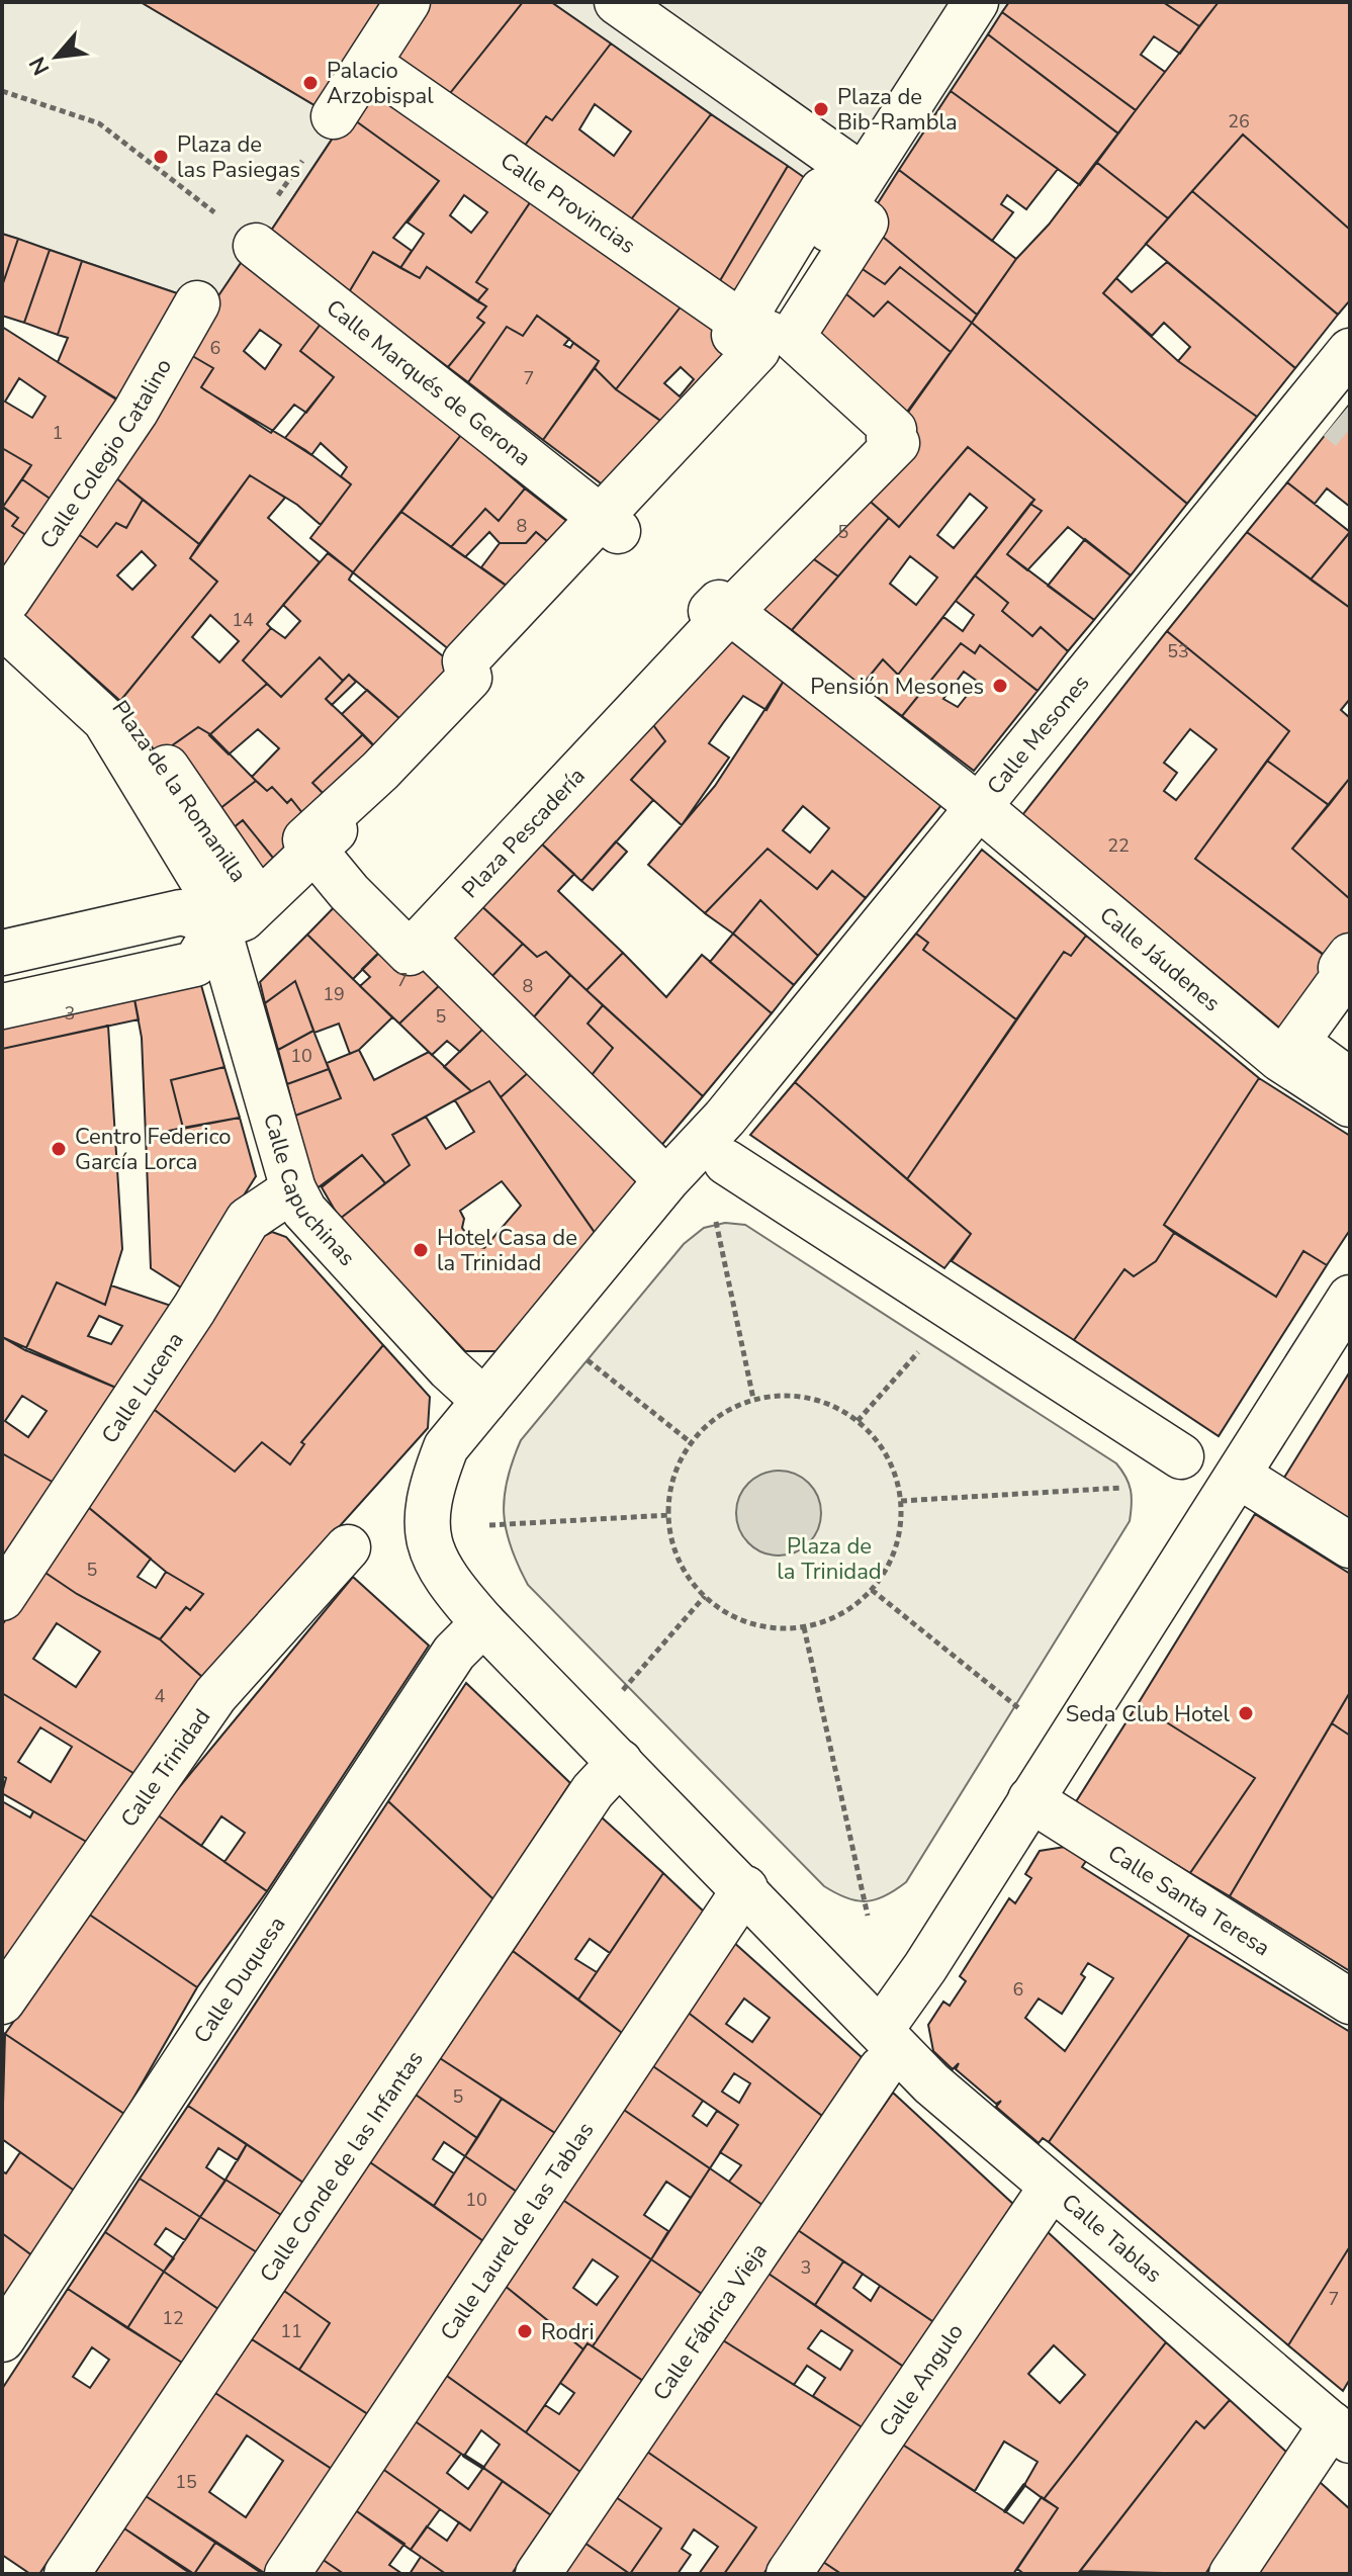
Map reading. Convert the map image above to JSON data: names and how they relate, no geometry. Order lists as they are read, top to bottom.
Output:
{
  "streets": {
    "street": [
      "Calle Provincias",
      "Calle Marqués de Gerona",
      "Calle Colegio Catalino",
      "Calle Mesones",
      "Plaza de la Romanilla",
      "Plaza Pescadería",
      "Calle Jáudenes",
      "Calle Capuchinas",
      "Calle Lucena",
      "Calle Trinidad",
      "Calle Santa Teresa",
      "Calle Duquesa",
      "Calle Conde de las Infantas",
      "Calle Laurel de las Tablas",
      "Calle Tablas",
      "Calle Fábrica Vieja",
      "Calle Angulo"
    ]
  },
  "crossings": [
    ["Calle Colegio Catalino", "Plaza de la Romanilla"],
    ["Calle Mesones", "Calle Jáudenes"],
    ["Calle Mesones", "Calle Capuchinas"],
    ["Plaza de la Romanilla", "Calle Capuchinas"],
    ["Calle Capuchinas", "Calle Lucena"],
    ["Calle Tablas", "Calle Fábrica Vieja"],
    ["Calle Tablas", "Calle Angulo"]
  ],
  "parks": ["Plaza de la Trinidad"],
  "places": [
    "Palacio Arzobispal",
    "Plaza de Bib-Rambla",
    "Plaza de las Pasiegas",
    "Pensión Mesones",
    "Centro Federico García Lorca",
    "Hotel Casa de la Trinidad",
    "Seda Club Hotel",
    "Rodri"
  ],
  "house_numbers": [
    "26",
    "6",
    "7",
    "1",
    "8",
    "5",
    "14",
    "53",
    "22",
    "7",
    "8",
    "19",
    "3",
    "5",
    "10",
    "5",
    "4",
    "6",
    "5",
    "10",
    "3",
    "7",
    "12",
    "11",
    "15"
  ],
  "north": "bottom left"
}
